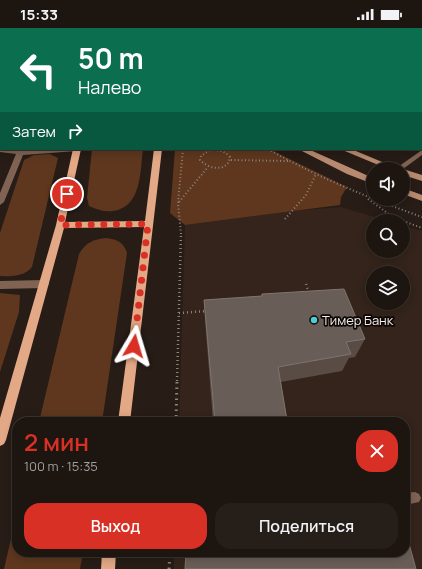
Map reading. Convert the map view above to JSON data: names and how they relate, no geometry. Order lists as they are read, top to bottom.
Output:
{
  "places": ["Тимер Банк"],
  "page": {
    "status": "15:33",
    "turn": ["50 m", "Налево"],
    "then": "Затем",
    "heading": ["2 мин", "100 m · 15:35"],
    "buttons": ["Выход", "Поделиться"]
  }
}
